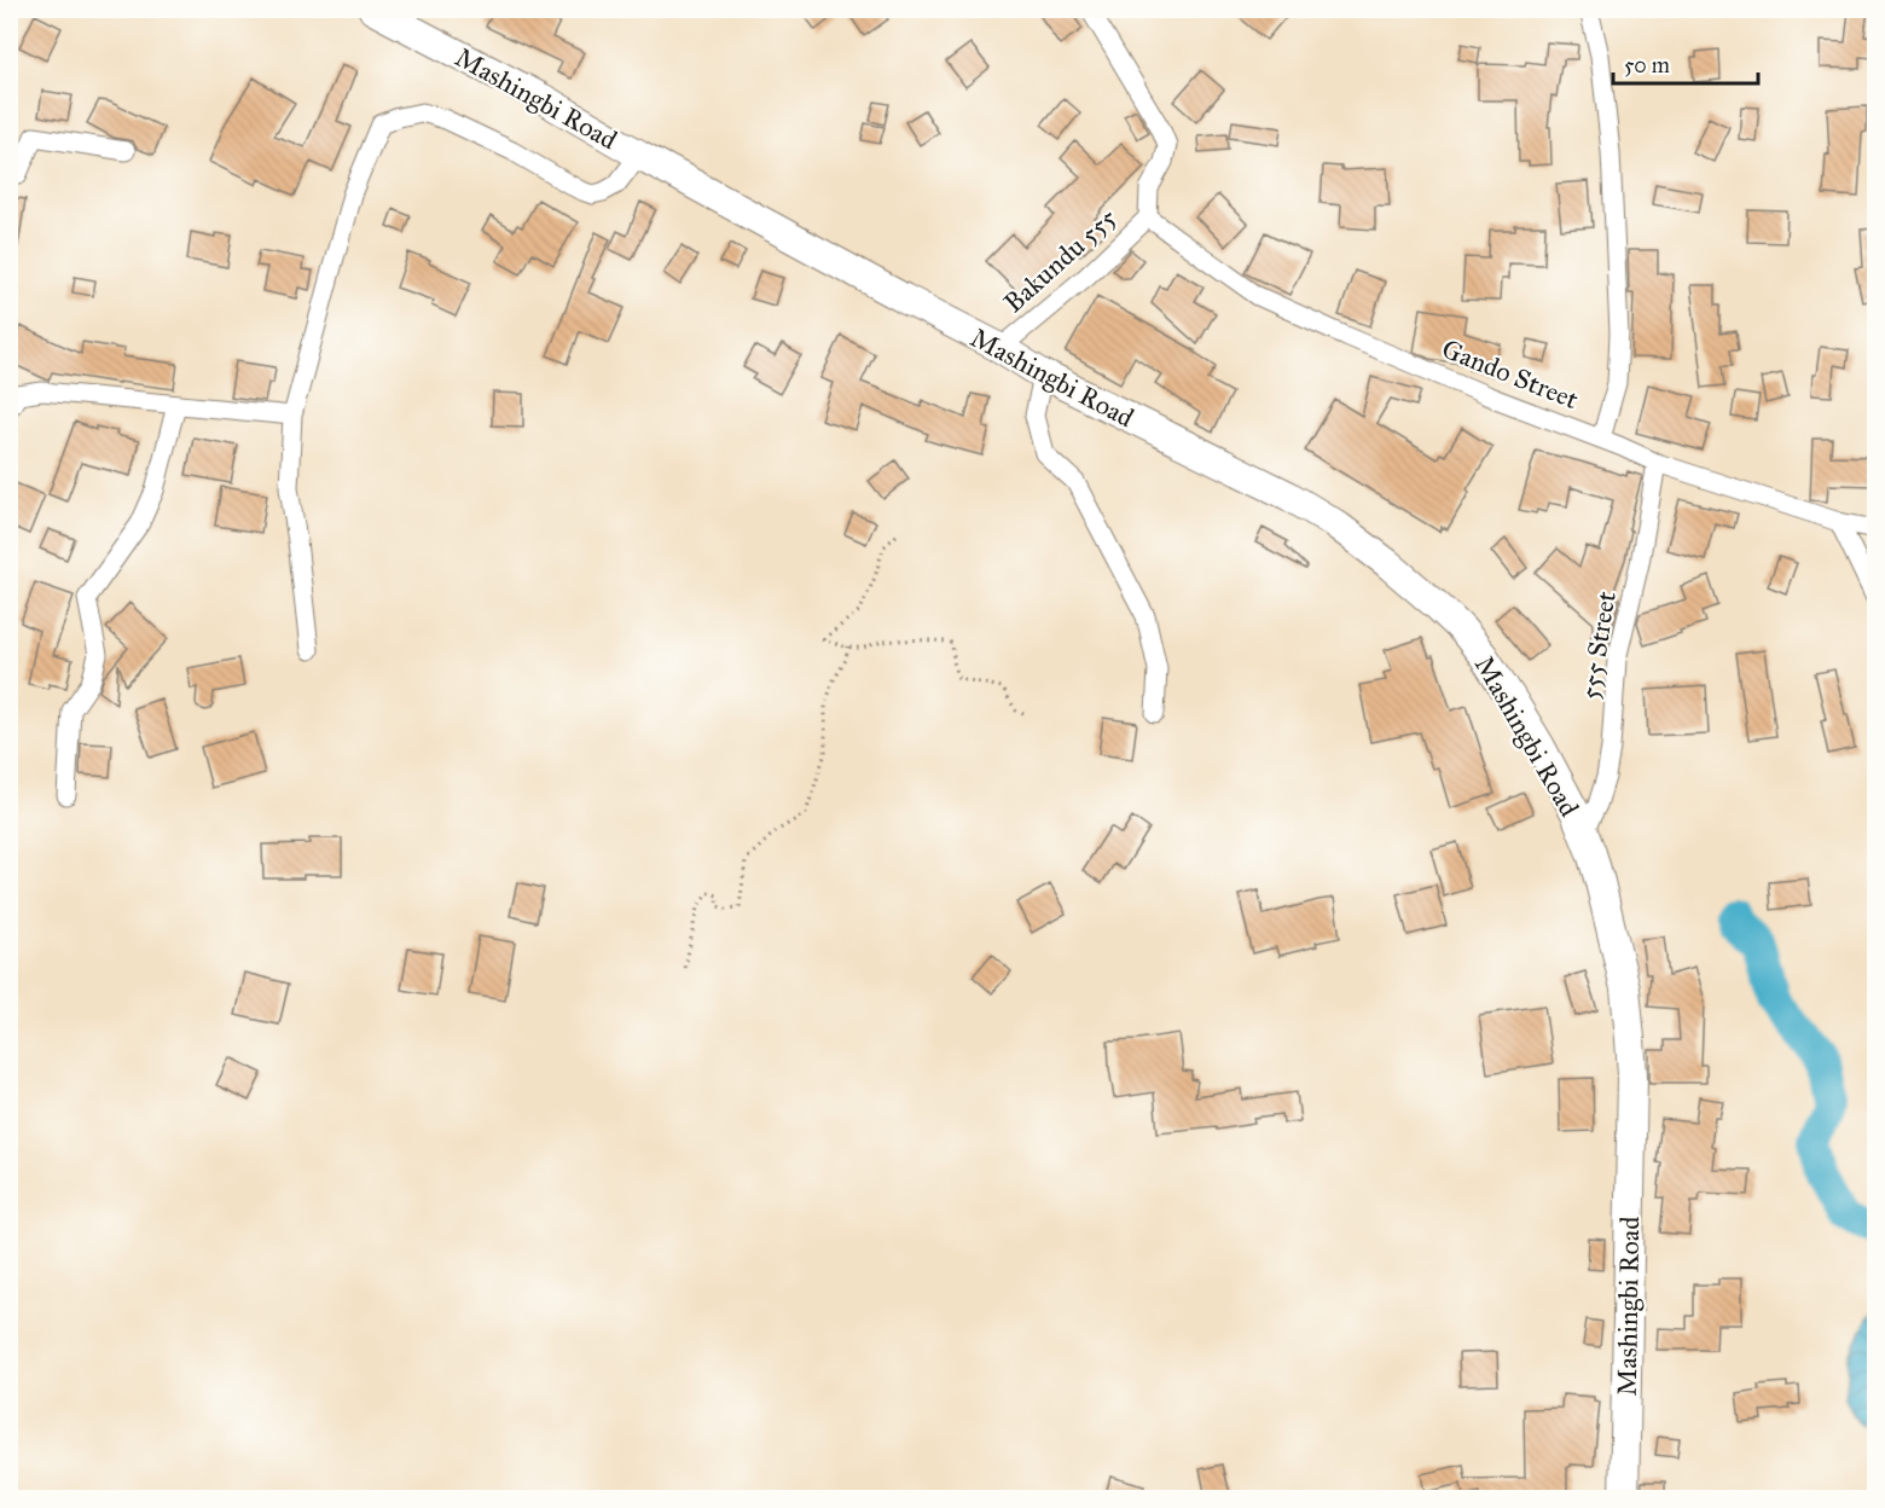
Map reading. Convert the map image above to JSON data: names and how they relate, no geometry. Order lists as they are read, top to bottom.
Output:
{
  "streets": {
    "main road": ["Mashingbi Road"],
    "street": ["Bakundu 555", "Gando Street", "555 Street"]
  },
  "crossings": [
    ["Mashingbi Road", "Bakundu 555"],
    ["Mashingbi Road", "555 Street"],
    ["Bakundu 555", "Gando Street"],
    ["Gando Street", "555 Street"]
  ],
  "scale_bar": "50 m"
}
